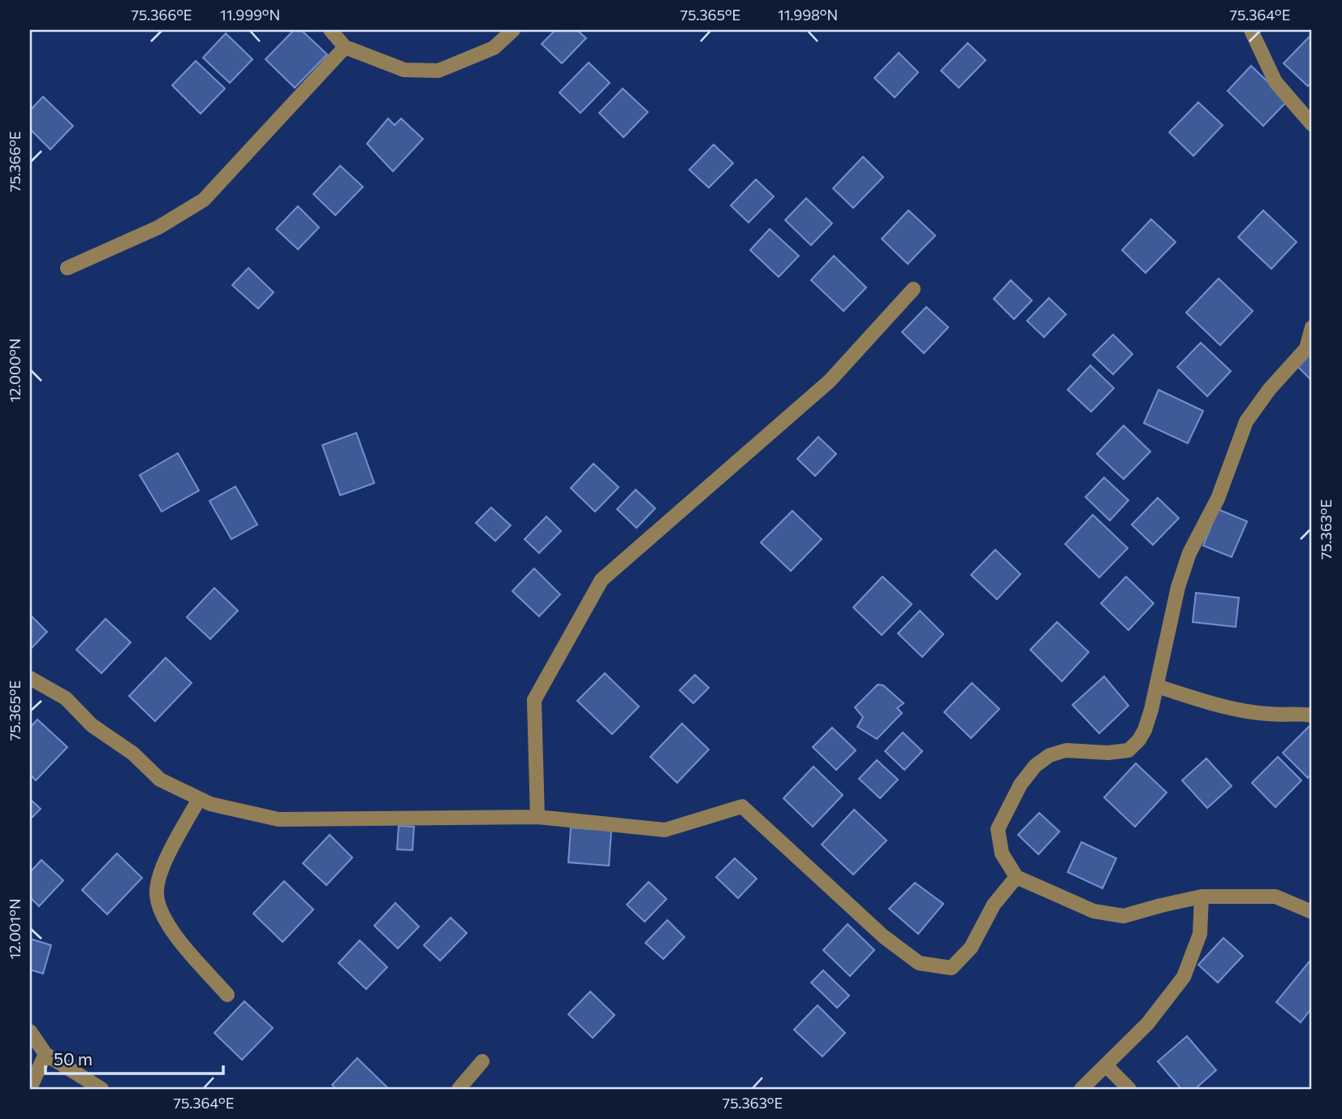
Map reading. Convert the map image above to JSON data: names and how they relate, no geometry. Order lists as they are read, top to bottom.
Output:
{
  "scale_bar": "50 m",
  "coordinates": [
    "75.366°E",
    "11.999°N",
    "75.365°E",
    "11.998°N",
    "75.364°E",
    "12.000°N",
    "75.363°E",
    "12.001°N"
  ]
}
